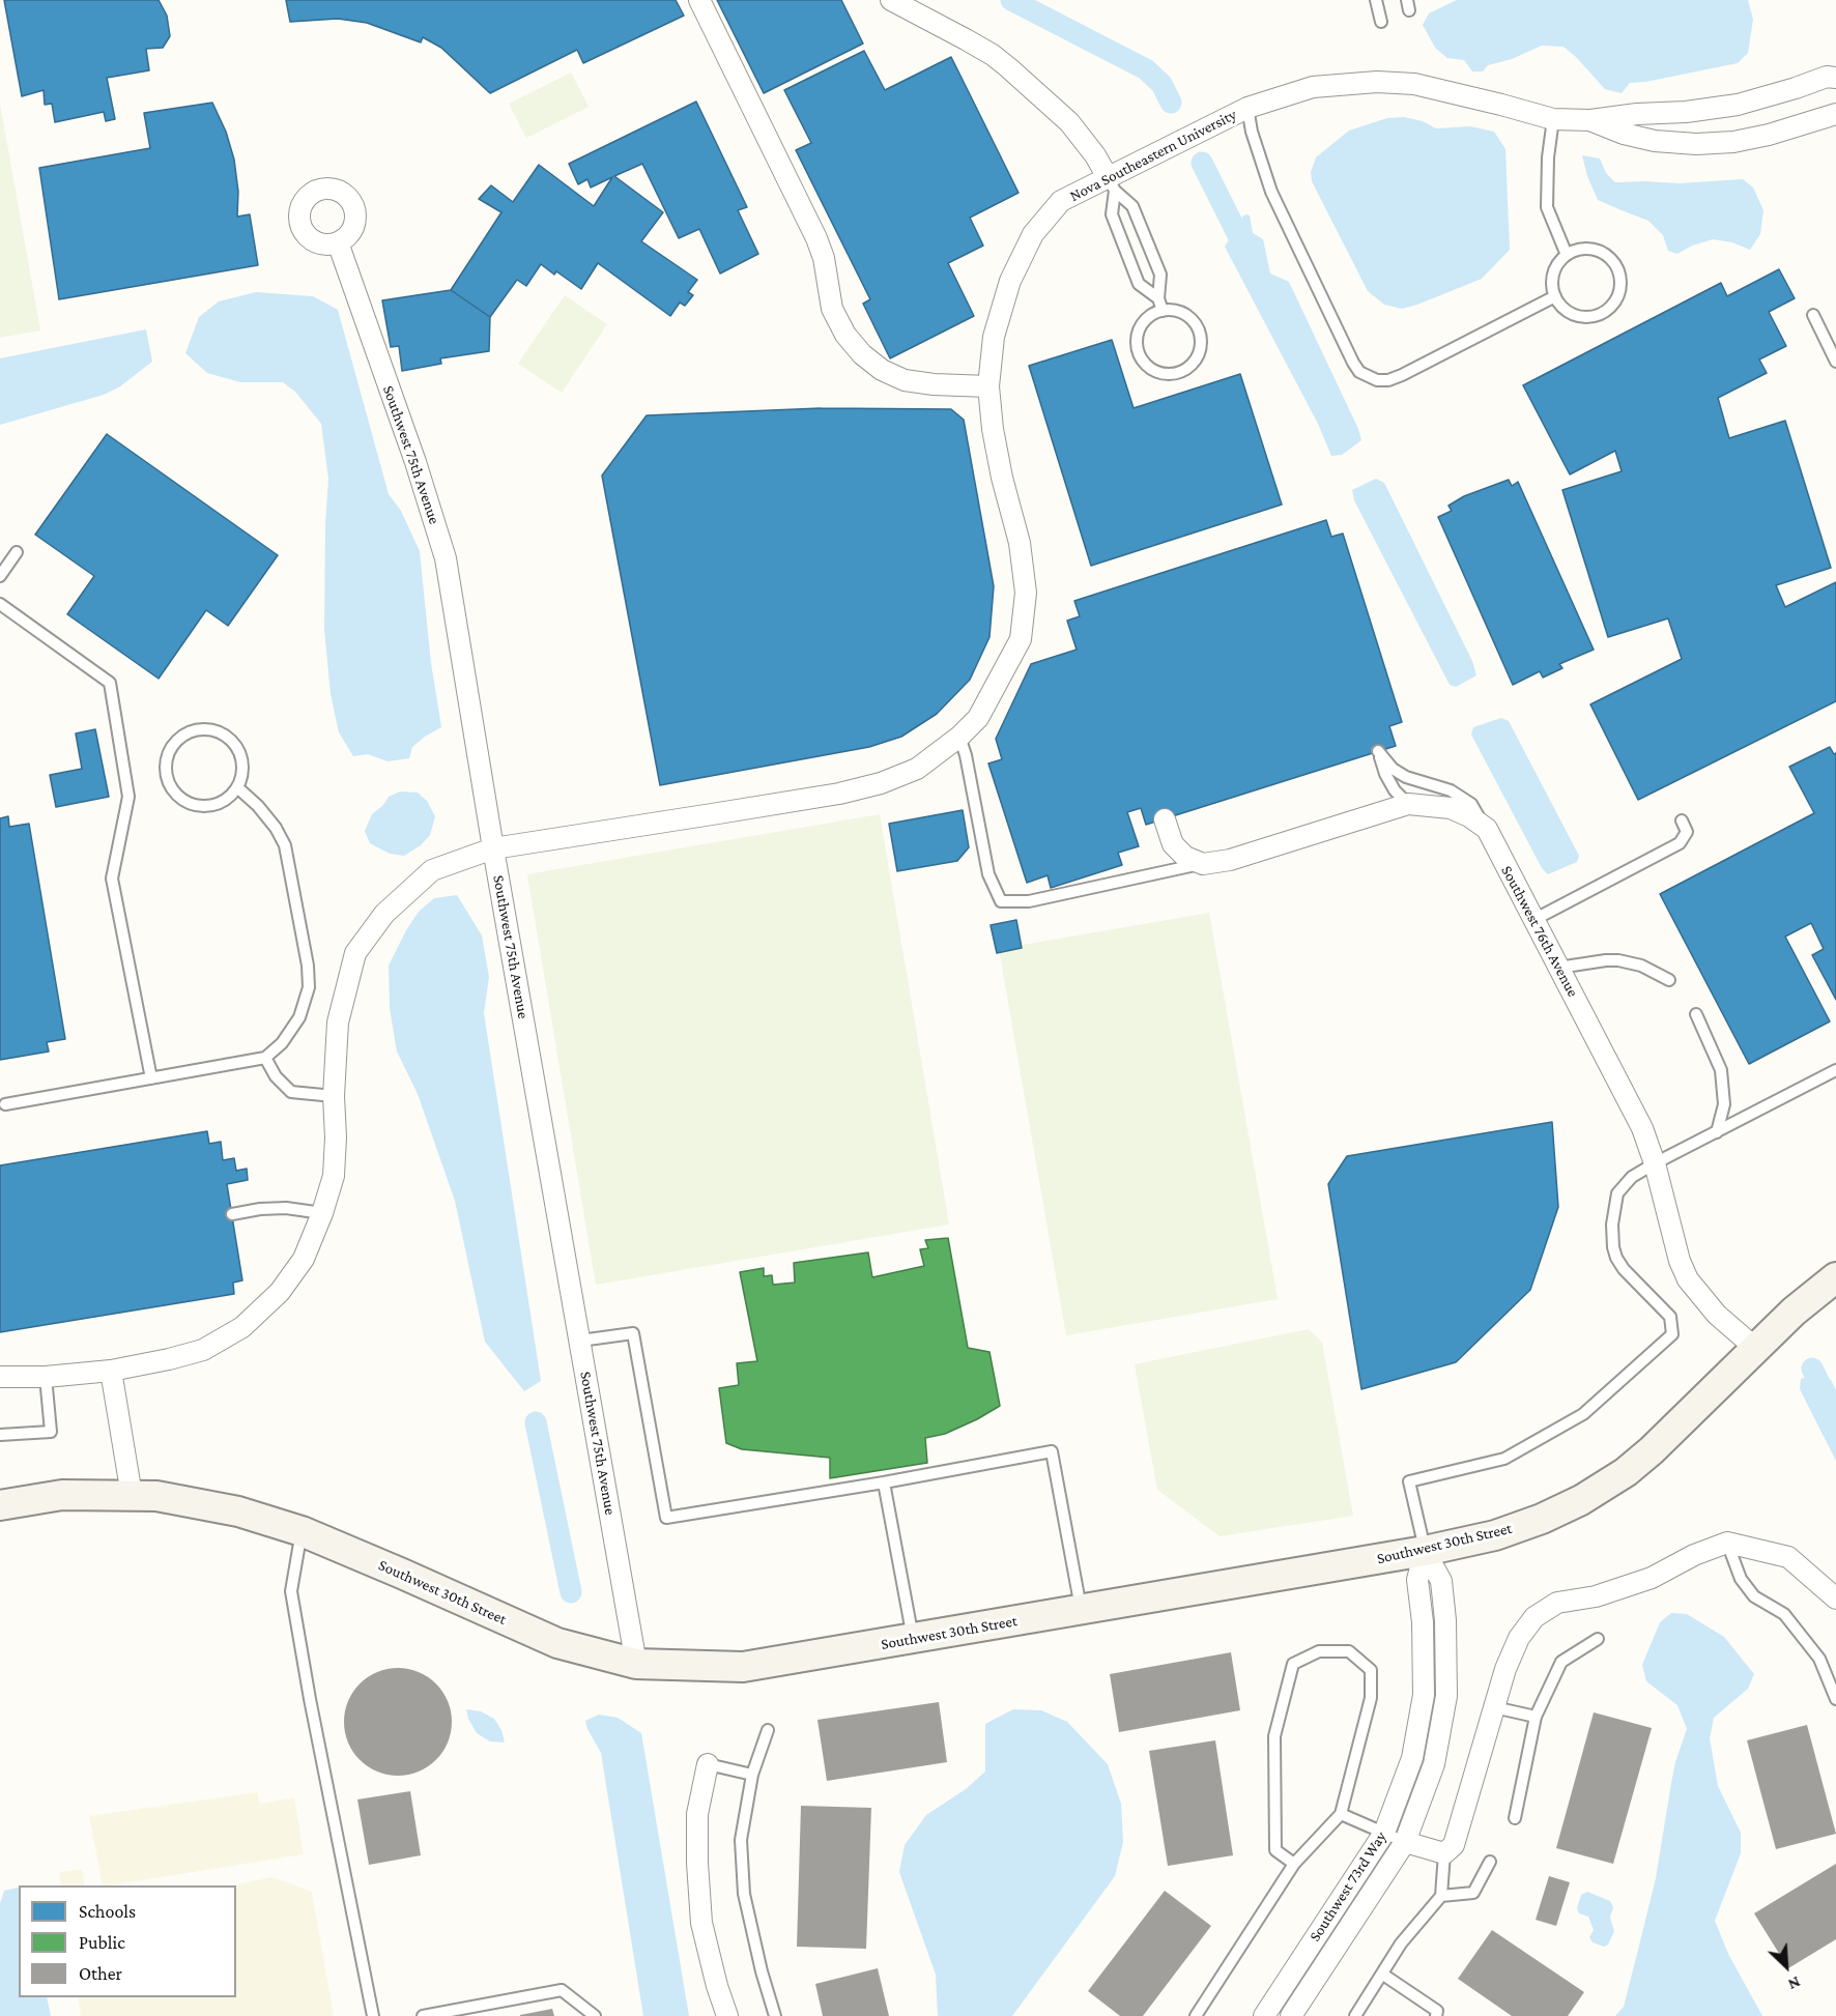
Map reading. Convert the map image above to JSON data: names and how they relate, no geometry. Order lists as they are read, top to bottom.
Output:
{
  "streets": {
    "street": [
      "Nova Southeastern University",
      "Southwest 75th Avenue",
      "Southwest 76th Avenue",
      "Southwest 30th Street",
      "Southwest 73rd Way"
    ]
  },
  "crossings": [
    ["Nova Southeastern University", "Southwest 75th Avenue"],
    ["Southwest 75th Avenue", "Southwest 30th Street"],
    ["Southwest 76th Avenue", "Southwest 30th Street"],
    ["Southwest 30th Street", "Southwest 73rd Way"]
  ],
  "legend": ["Schools", "Public", "Other"],
  "north": "bottom right"
}
